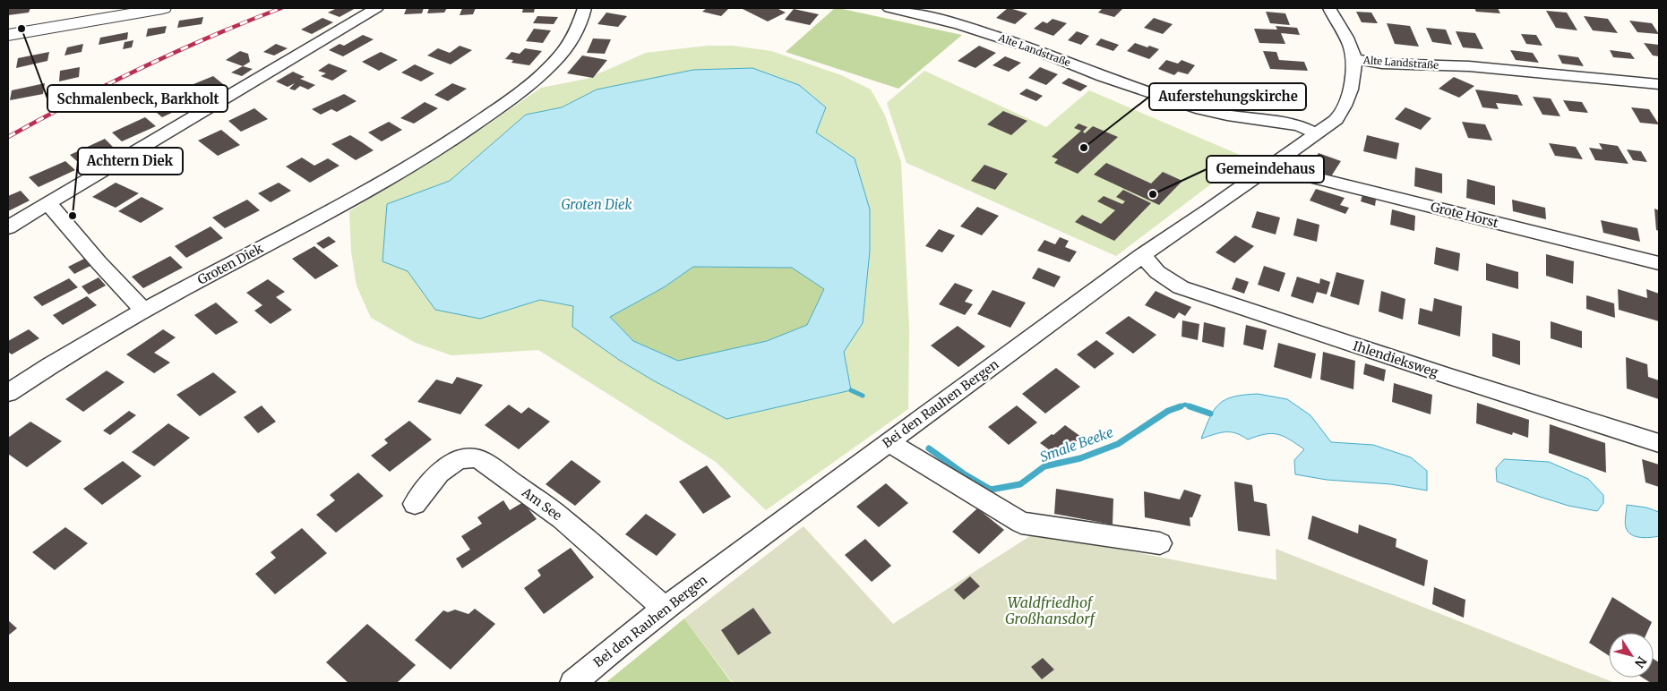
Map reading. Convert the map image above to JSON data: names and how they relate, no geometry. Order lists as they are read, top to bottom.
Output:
{
  "streets": {
    "street": [
      "Alte Landstraße",
      "Grote Horst",
      "Groten Diek",
      "Ihlendieksweg",
      "Bei den Rauhen Bergen",
      "Am See"
    ]
  },
  "crossings": [
    ["Alte Landstraße", "Bei den Rauhen Bergen"],
    ["Grote Horst", "Bei den Rauhen Bergen"],
    ["Ihlendieksweg", "Bei den Rauhen Bergen"],
    ["Bei den Rauhen Bergen", "Am See"]
  ],
  "water": ["Groten Diek", "Smale Beeke"],
  "parks": ["Waldfriedhof Großhansdorf"],
  "places": [
    "Schmalenbeck, Barkholt",
    "Auferstehungskirche",
    "Gemeindehaus",
    "Achtern Diek"
  ],
  "north": "bottom right"
}
